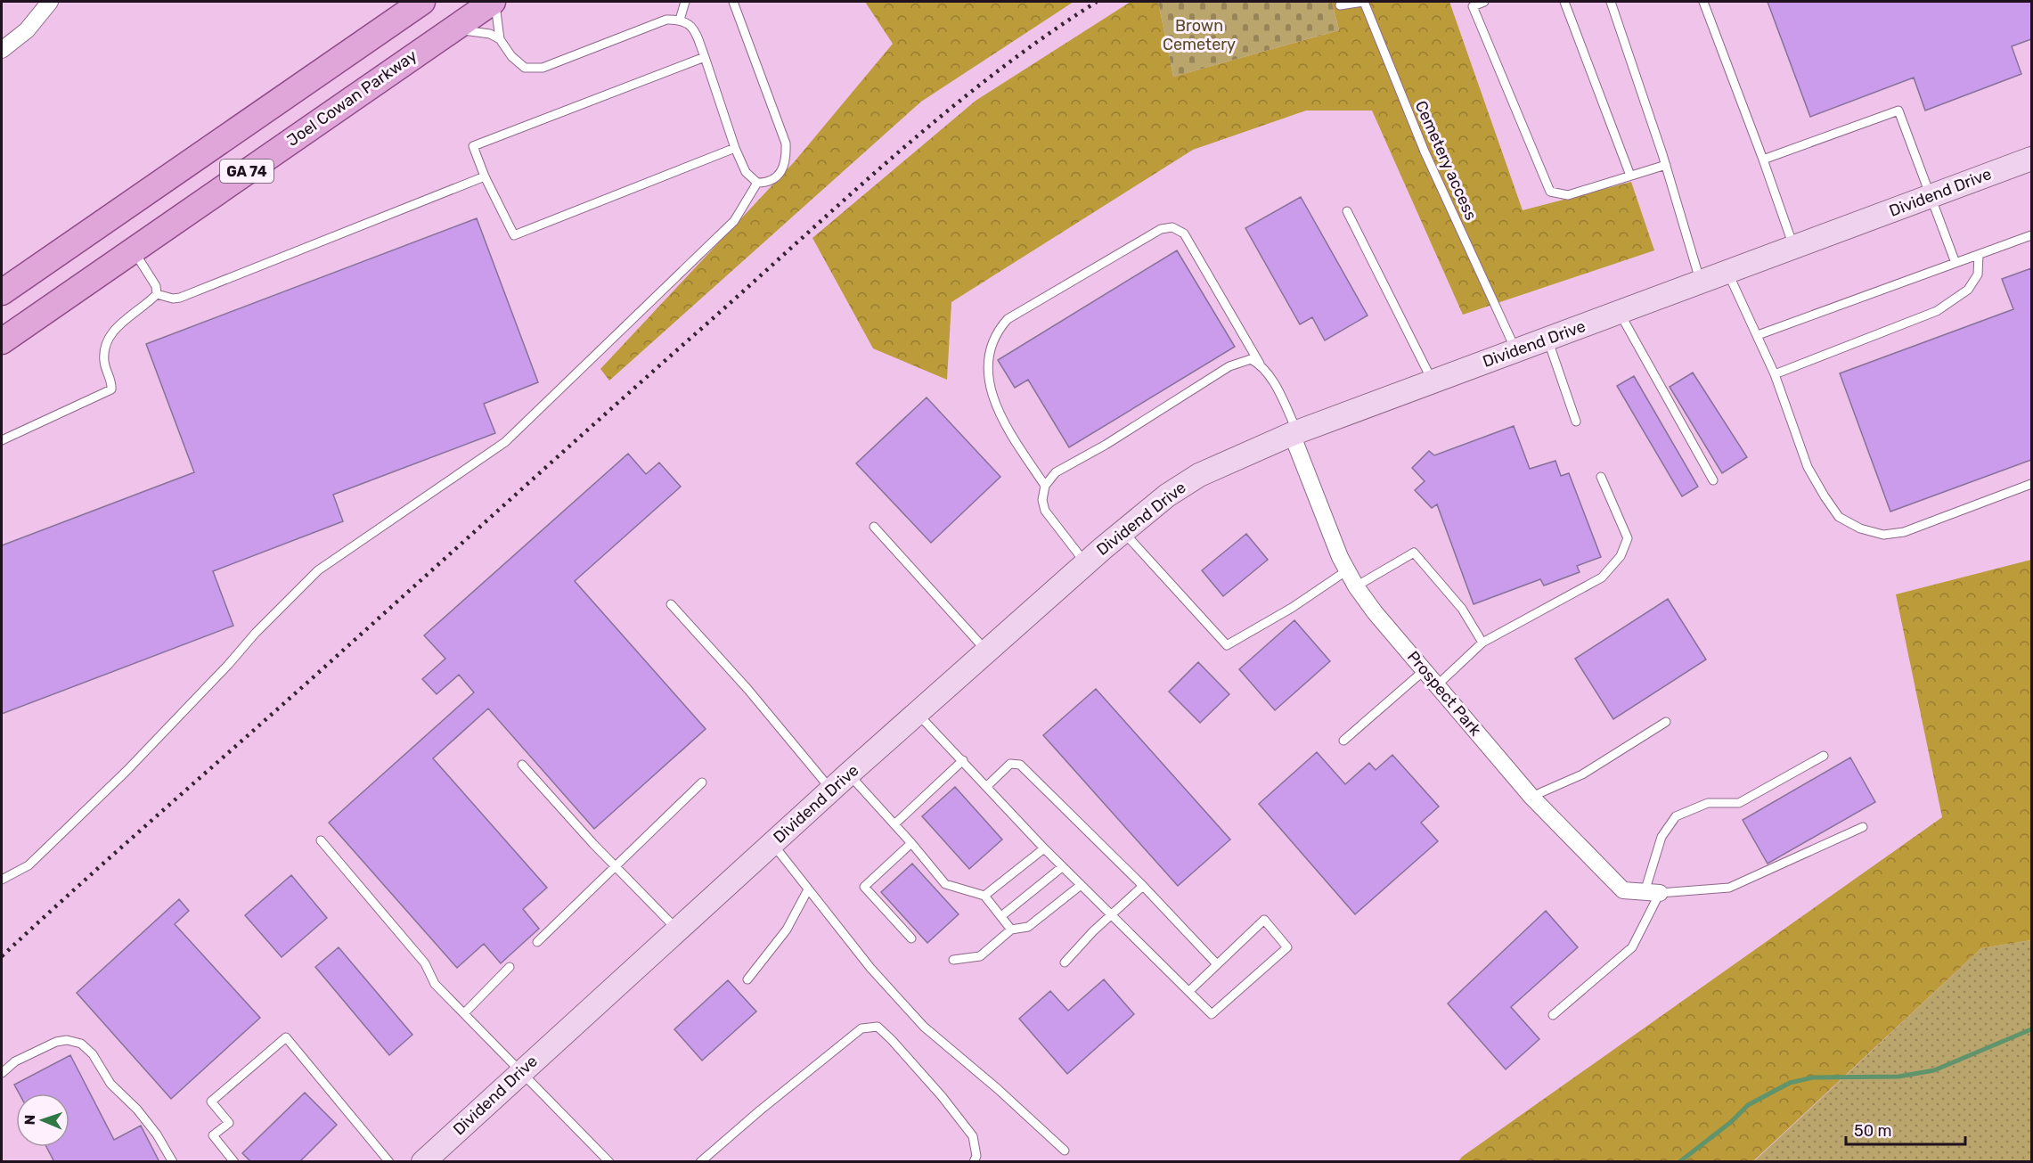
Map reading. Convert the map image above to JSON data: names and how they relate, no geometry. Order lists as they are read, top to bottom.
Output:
{
  "streets": {
    "main road": ["Joel Cowan Parkway", "GA 74"],
    "street": ["Dividend Drive", "Prospect Park"],
    "lane": ["Cemetery access"]
  },
  "crossings": [
    ["Cemetery access", "Dividend Drive"],
    ["Dividend Drive", "Prospect Park"]
  ],
  "parks": ["Brown Cemetery"],
  "scale_bar": "50 m",
  "north": "left"
}
